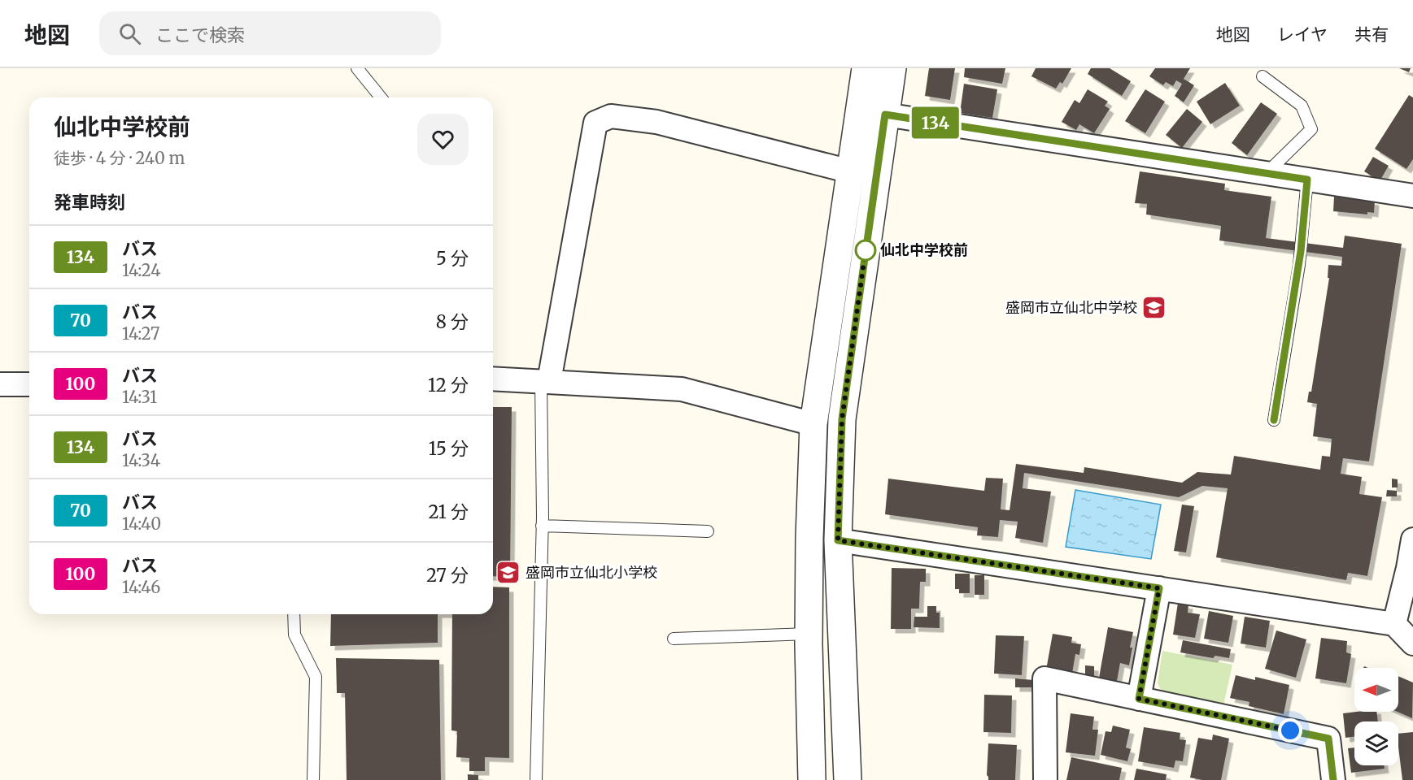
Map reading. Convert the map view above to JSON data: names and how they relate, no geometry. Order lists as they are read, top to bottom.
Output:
{
  "places": {
    "other": ["仙北中学校前"],
    "school or university": ["盛岡市立仙北中学校", "盛岡市立仙北小学校"]
  },
  "lines": ["bus line 134"],
  "north": "left",
  "page": {
    "header": "地図",
    "search": "ここで検索",
    "nav": ["地図", "レイヤ", "共有"],
    "on_map": "134",
    "heading": [
      ["仙北中学校前", "徒歩 · 4 分 · 240 m"],
      "発車時刻"
    ],
    "list": [
      {
        "mark": "134",
        "name": "バス",
        "note": "14:24",
        "value": "5 分"
      },
      {
        "mark": "70",
        "name": "バス",
        "note": "14:27",
        "value": "8 分"
      },
      {
        "mark": "100",
        "name": "バス",
        "note": "14:31",
        "value": "12 分"
      },
      {
        "mark": "134",
        "name": "バス",
        "note": "14:34",
        "value": "15 分"
      },
      {
        "mark": "70",
        "name": "バス",
        "note": "14:40",
        "value": "21 分"
      },
      {
        "mark": "100",
        "name": "バス",
        "note": "14:46",
        "value": "27 分"
      }
    ]
  }
}
